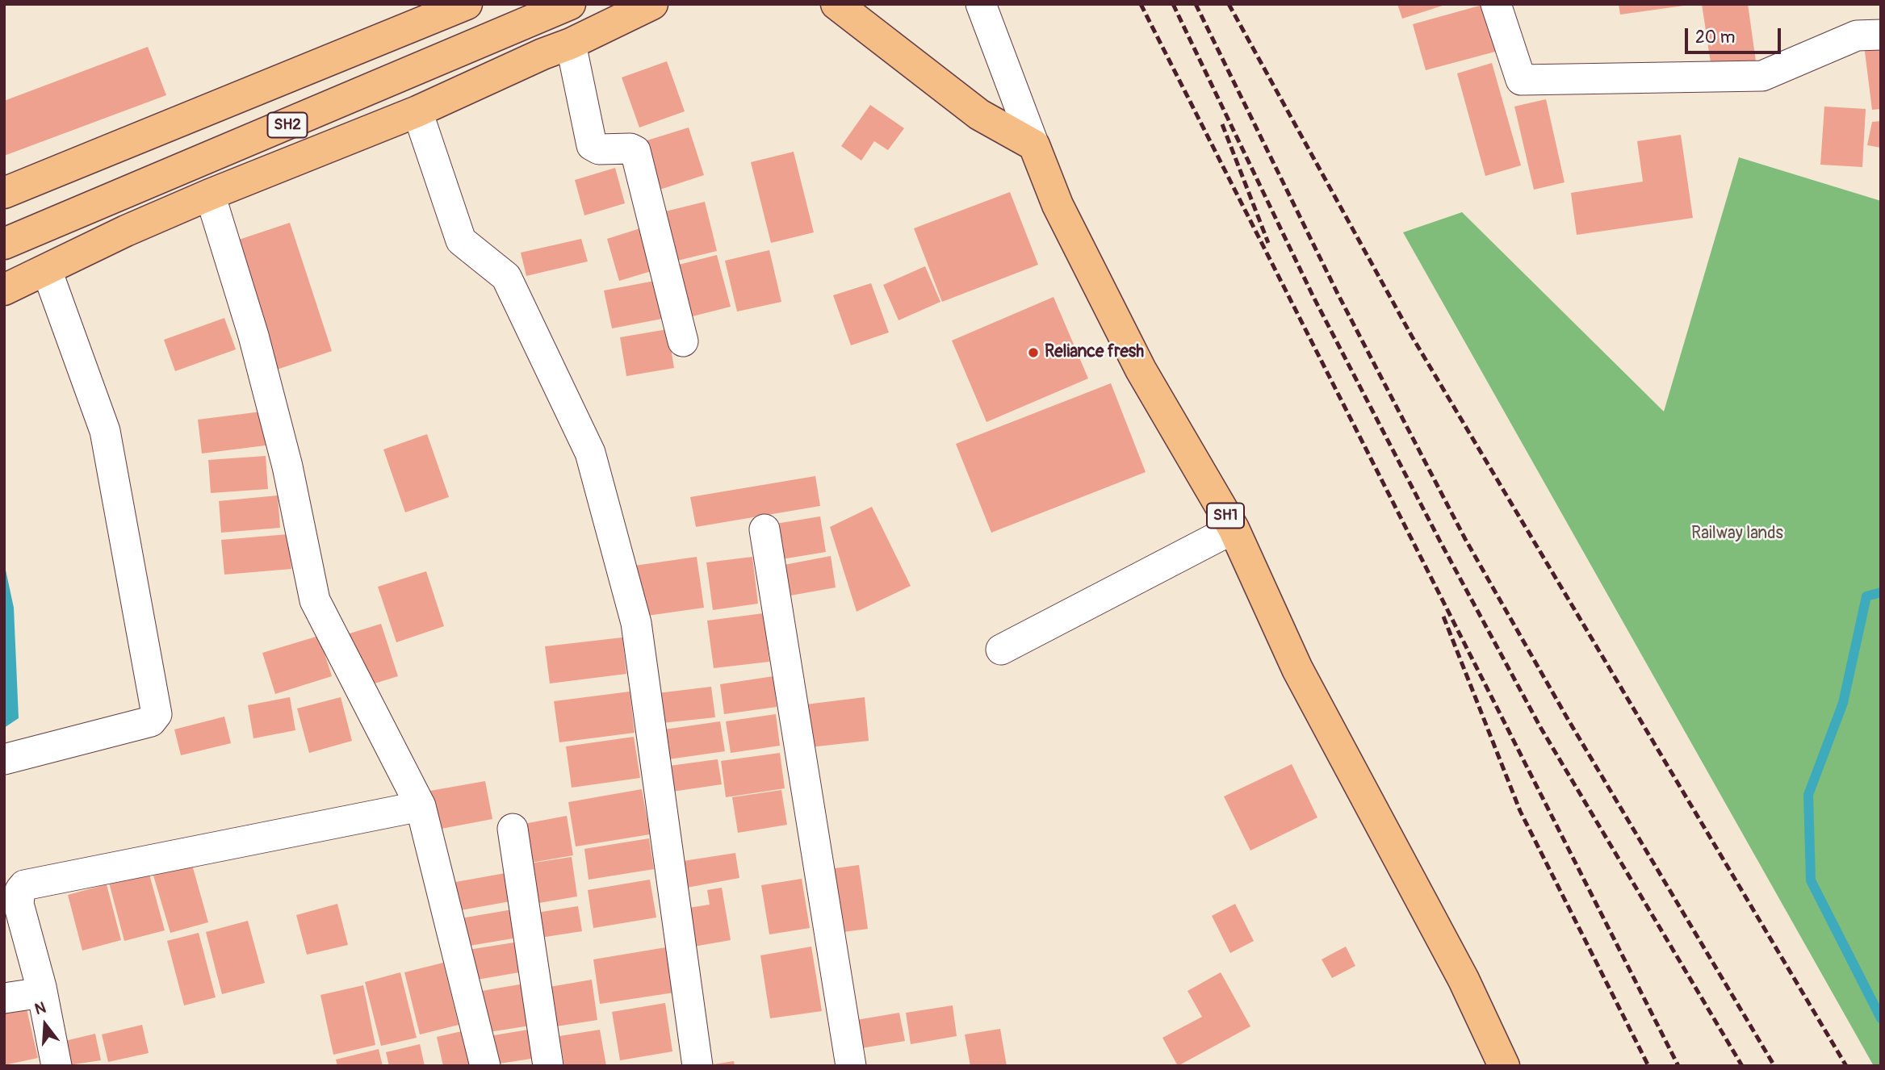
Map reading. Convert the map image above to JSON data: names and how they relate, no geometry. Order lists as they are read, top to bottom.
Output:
{
  "streets": {
    "main road": ["SH2", "SH1"]
  },
  "parks": ["Railway lands"],
  "places": ["Reliance fresh"],
  "scale_bar": "20 m",
  "north": "top"
}
